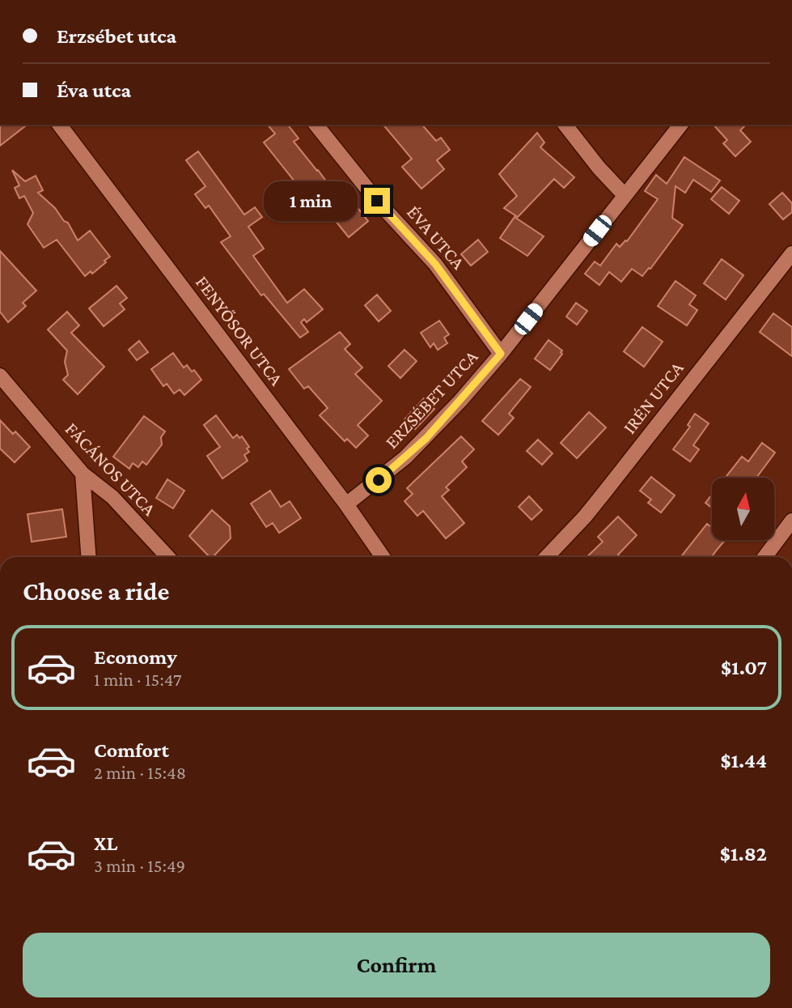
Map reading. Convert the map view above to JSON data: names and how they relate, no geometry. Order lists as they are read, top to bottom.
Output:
{
  "streets": {
    "street": [
      "ÉVA UTCA",
      "FENYŐSOR UTCA",
      "IRÉN UTCA",
      "ERZSÉBET UTCA",
      "FÁCÁNOS UTCA"
    ]
  },
  "crossings": [
    ["ÉVA UTCA", "ERZSÉBET UTCA"],
    ["FENYŐSOR UTCA", "ERZSÉBET UTCA"]
  ],
  "north": "top",
  "page": {
    "banner": ["Erzsébet utca", "Éva utca"],
    "bubble": "1 min",
    "heading": "Choose a ride",
    "list": [
      {
        "name": "Economy",
        "note": "1 min · 15:47",
        "value": "$1.07"
      },
      {
        "name": "Comfort",
        "note": "2 min · 15:48",
        "value": "$1.44"
      },
      {
        "name": "XL",
        "note": "3 min · 15:49",
        "value": "$1.82"
      }
    ],
    "buttons": "Confirm"
  }
}
